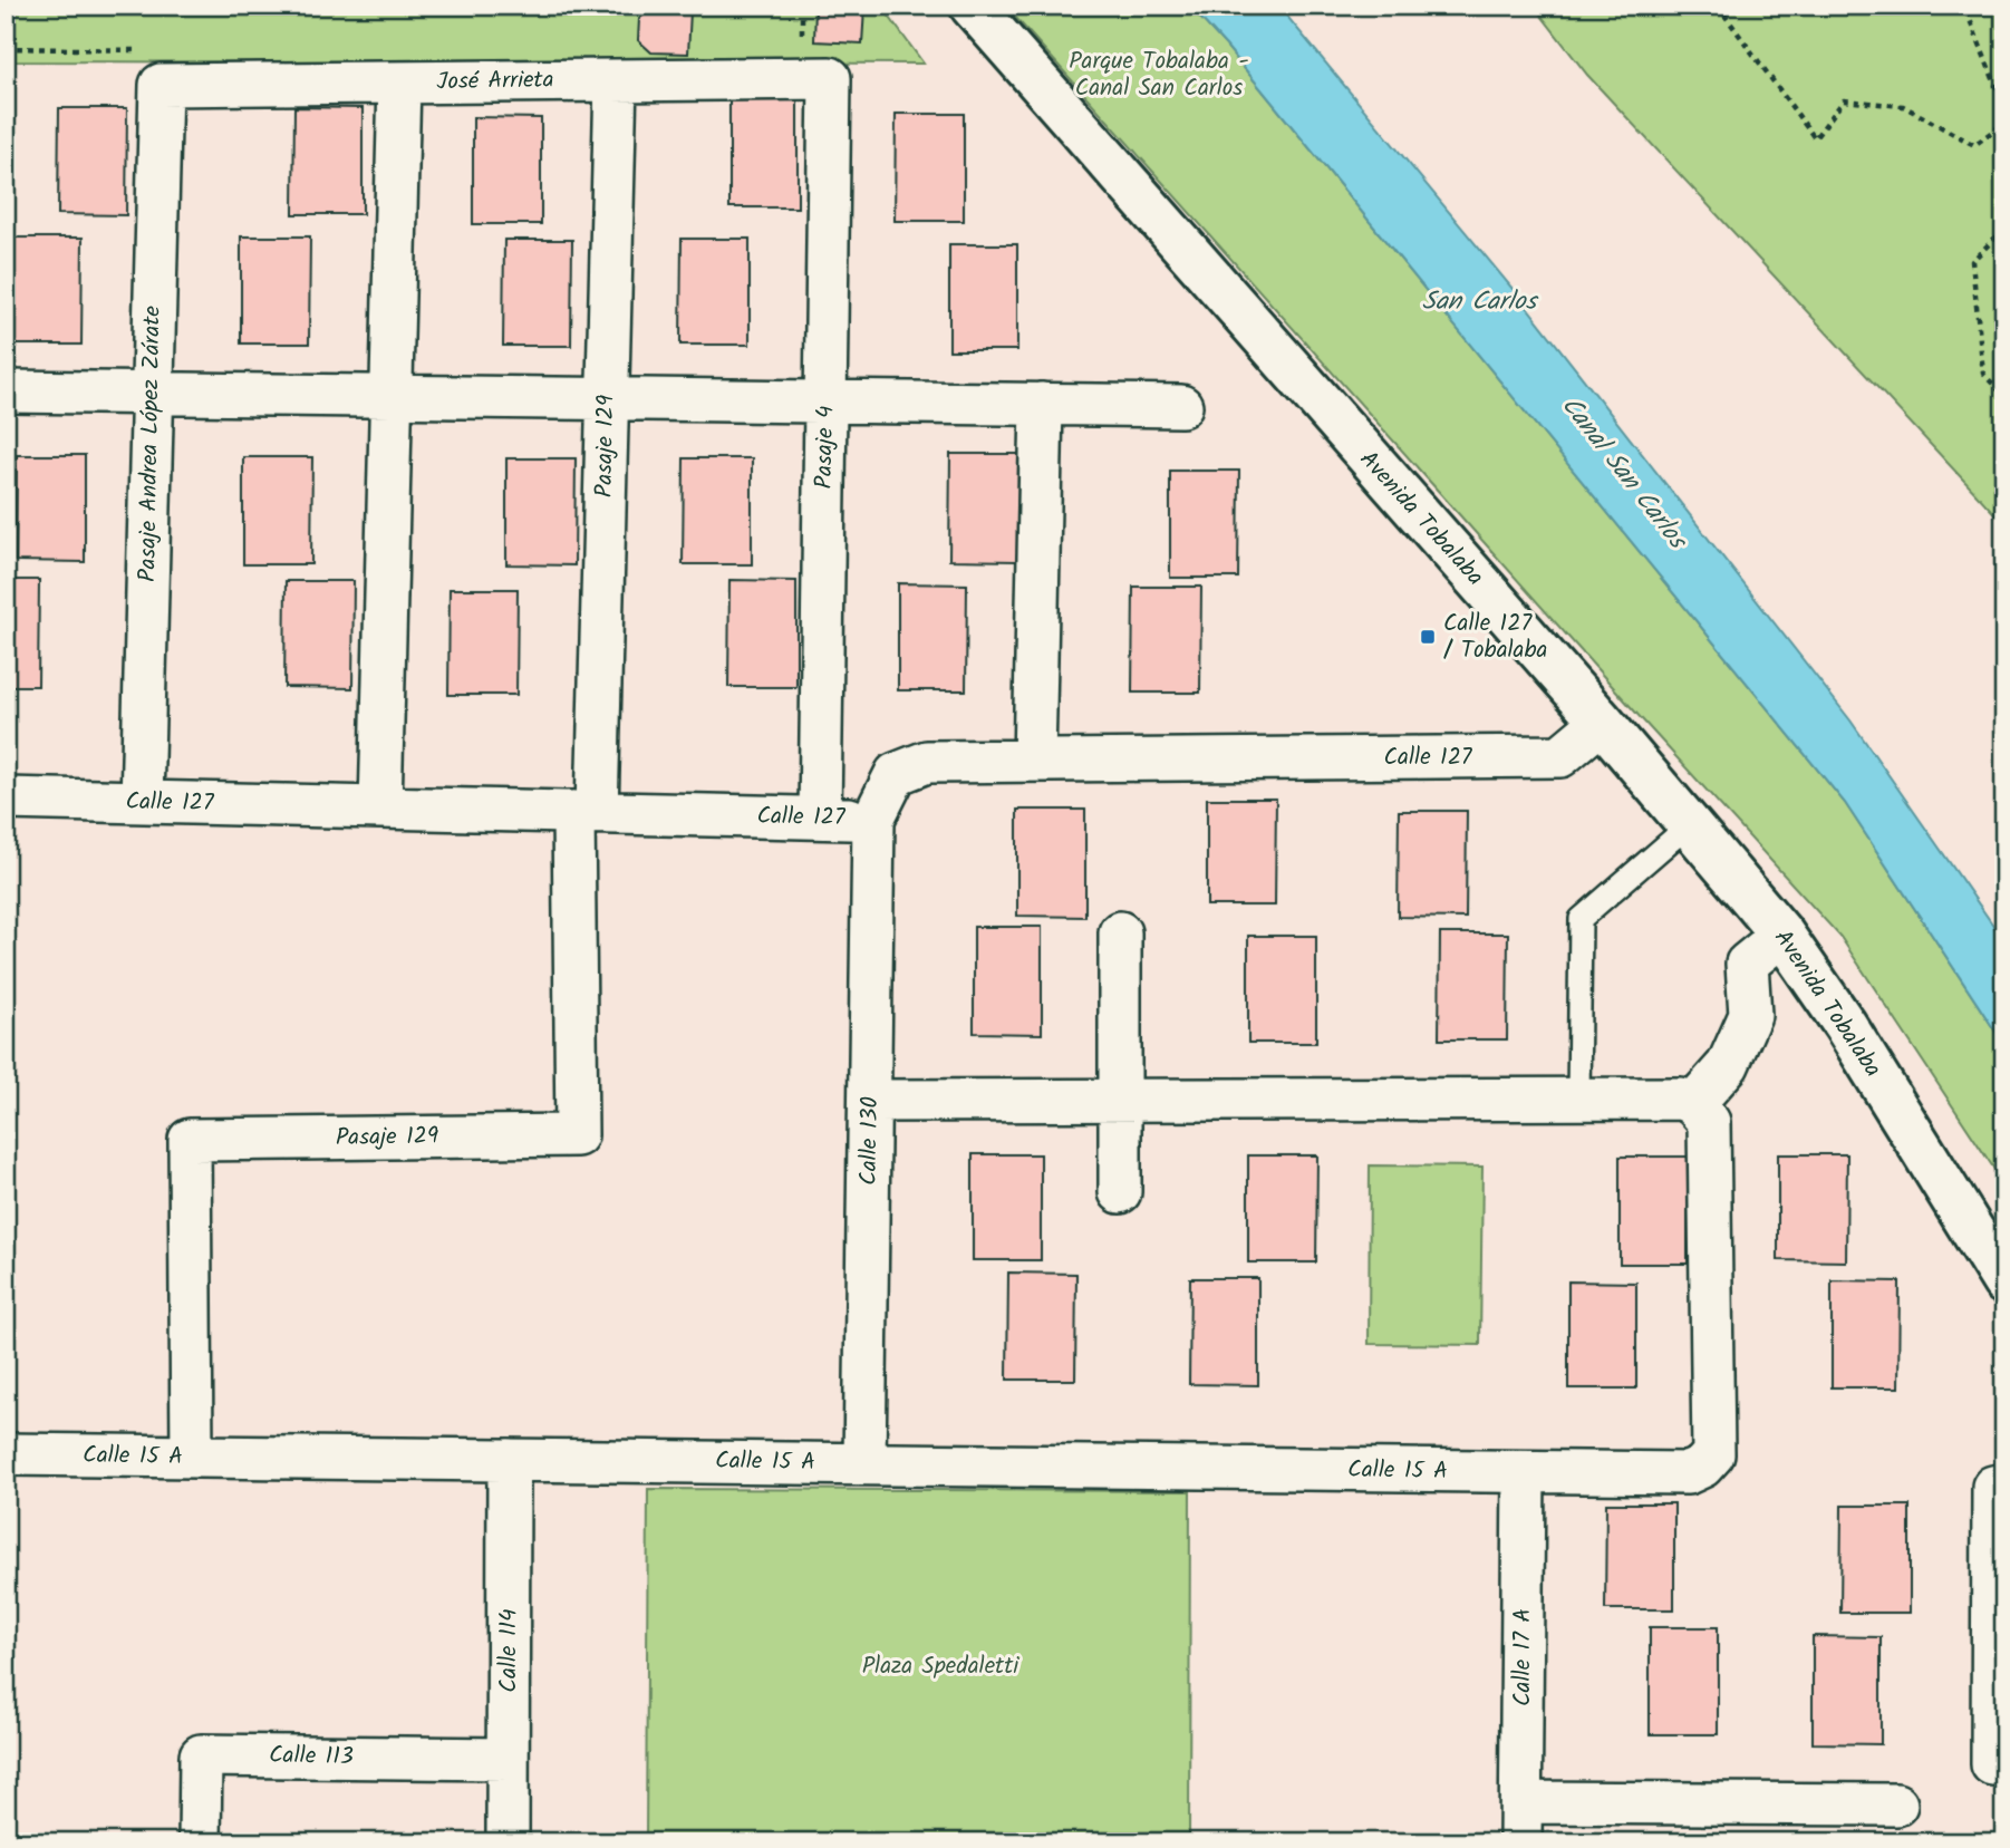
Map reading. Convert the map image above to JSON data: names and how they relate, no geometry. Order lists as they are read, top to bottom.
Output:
{
  "streets": {
    "main road": ["Avenida Tobalaba"],
    "street": [
      "José Arrieta",
      "Pasaje Andrea López Zárate",
      "Pasaje 129",
      "Pasaje 4",
      "Calle 127",
      "Calle 130",
      "Calle 15 A",
      "Calle 114",
      "Calle 17 A",
      "Calle 113"
    ]
  },
  "crossings": [
    ["José Arrieta", "Pasaje Andrea López Zárate"],
    ["José Arrieta", "Pasaje 129"],
    ["José Arrieta", "Pasaje 4"],
    ["Pasaje Andrea López Zárate", "Calle 127"],
    ["Pasaje 129", "Calle 127"],
    ["Pasaje 129", "Calle 15 A"],
    ["Pasaje 4", "Calle 127"],
    ["Avenida Tobalaba", "Calle 127"],
    ["Calle 127", "Calle 130"],
    ["Calle 130", "Calle 15 A"],
    ["Calle 15 A", "Calle 114"],
    ["Calle 15 A", "Calle 17 A"],
    ["Calle 114", "Calle 113"]
  ],
  "water": ["San Carlos", "Canal San Carlos"],
  "parks": ["Parque Tobalaba - Canal San Carlos", "Plaza Spedaletti"],
  "places": {
    "transit": ["Calle 127 / Tobalaba"]
  }
}
